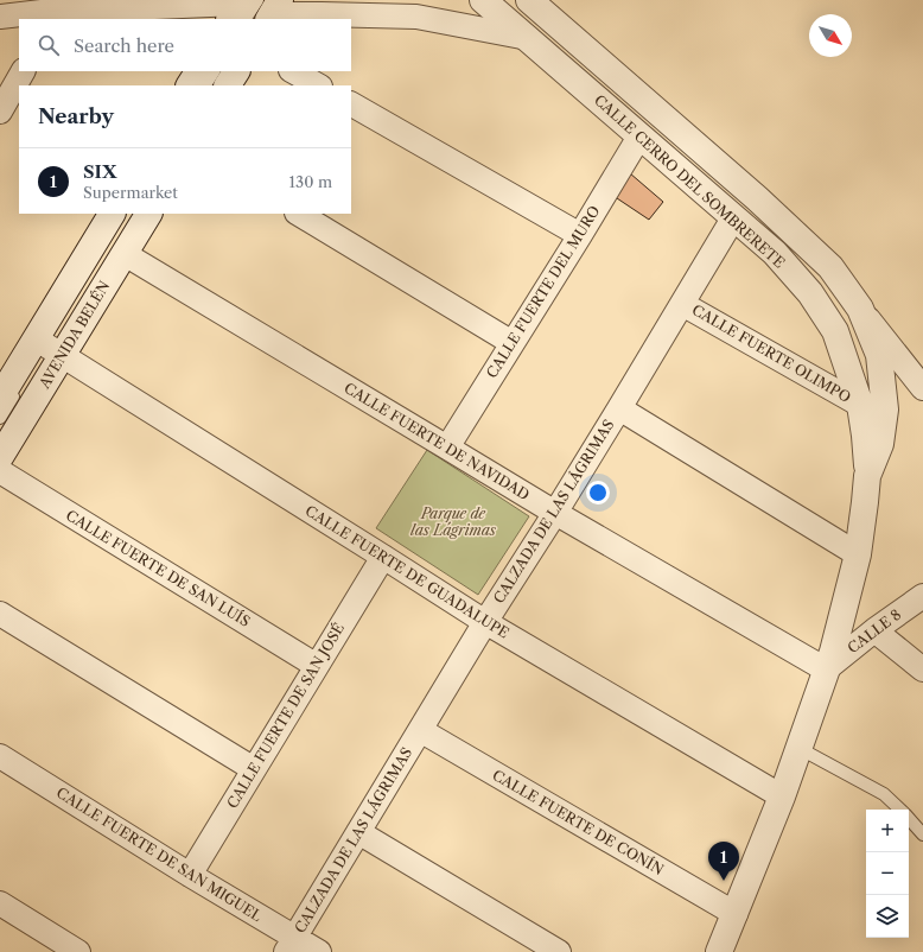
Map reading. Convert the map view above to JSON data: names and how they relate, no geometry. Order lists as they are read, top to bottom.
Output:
{
  "streets": {
    "street": [
      "CALLE CERRO DEL SOMBRERETE",
      "CALLE FUERTE DEL MURO",
      "AVENIDA BELÉN",
      "CALLE FUERTE OLIMPO",
      "CALLE FUERTE DE NAVIDAD",
      "CALZADA DE LAS LÁGRIMAS",
      "CALLE FUERTE DE SAN LUÍS",
      "CALLE FUERTE DE GUADALUPE",
      "CALLE 8",
      "CALLE FUERTE DE SAN JOSÉ",
      "CALLE FUERTE DE CONÍN",
      "CALLE FUERTE DE SAN MIGUEL"
    ]
  },
  "crossings": [
    ["CALLE CERRO DEL SOMBRERETE", "CALLE FUERTE DEL MURO"],
    ["CALLE CERRO DEL SOMBRERETE", "CALLE FUERTE OLIMPO"],
    ["CALLE CERRO DEL SOMBRERETE", "CALLE FUERTE DE NAVIDAD"],
    ["CALLE CERRO DEL SOMBRERETE", "CALZADA DE LAS LÁGRIMAS"],
    ["CALLE CERRO DEL SOMBRERETE", "CALLE FUERTE DE GUADALUPE"],
    ["CALLE CERRO DEL SOMBRERETE", "CALLE 8"],
    ["CALLE CERRO DEL SOMBRERETE", "CALLE FUERTE DE CONÍN"],
    ["CALLE FUERTE DEL MURO", "CALLE FUERTE DE NAVIDAD"],
    ["AVENIDA BELÉN", "CALLE FUERTE DE NAVIDAD"],
    ["AVENIDA BELÉN", "CALLE FUERTE DE GUADALUPE"],
    ["CALLE FUERTE OLIMPO", "CALZADA DE LAS LÁGRIMAS"],
    ["CALLE FUERTE DE NAVIDAD", "CALZADA DE LAS LÁGRIMAS"],
    ["CALLE FUERTE DE NAVIDAD", "CALLE 8"],
    ["CALZADA DE LAS LÁGRIMAS", "CALLE FUERTE DE GUADALUPE"],
    ["CALZADA DE LAS LÁGRIMAS", "CALLE FUERTE DE CONÍN"],
    ["CALZADA DE LAS LÁGRIMAS", "CALLE FUERTE DE SAN MIGUEL"],
    ["CALLE FUERTE DE SAN LUÍS", "CALLE FUERTE DE SAN JOSÉ"],
    ["CALLE FUERTE DE GUADALUPE", "CALLE FUERTE DE SAN JOSÉ"],
    ["CALLE FUERTE DE SAN JOSÉ", "CALLE FUERTE DE SAN MIGUEL"]
  ],
  "parks": ["Parque de las Lágrimas"],
  "north": "bottom right",
  "page": {
    "search": "Search here",
    "heading": "Nearby",
    "list": [
      {
        "mark": "1",
        "name": "SIX",
        "note": "Supermarket",
        "value": "130 m"
      }
    ],
    "map_buttons": ["+", "−"],
    "pins": "1"
  }
}
